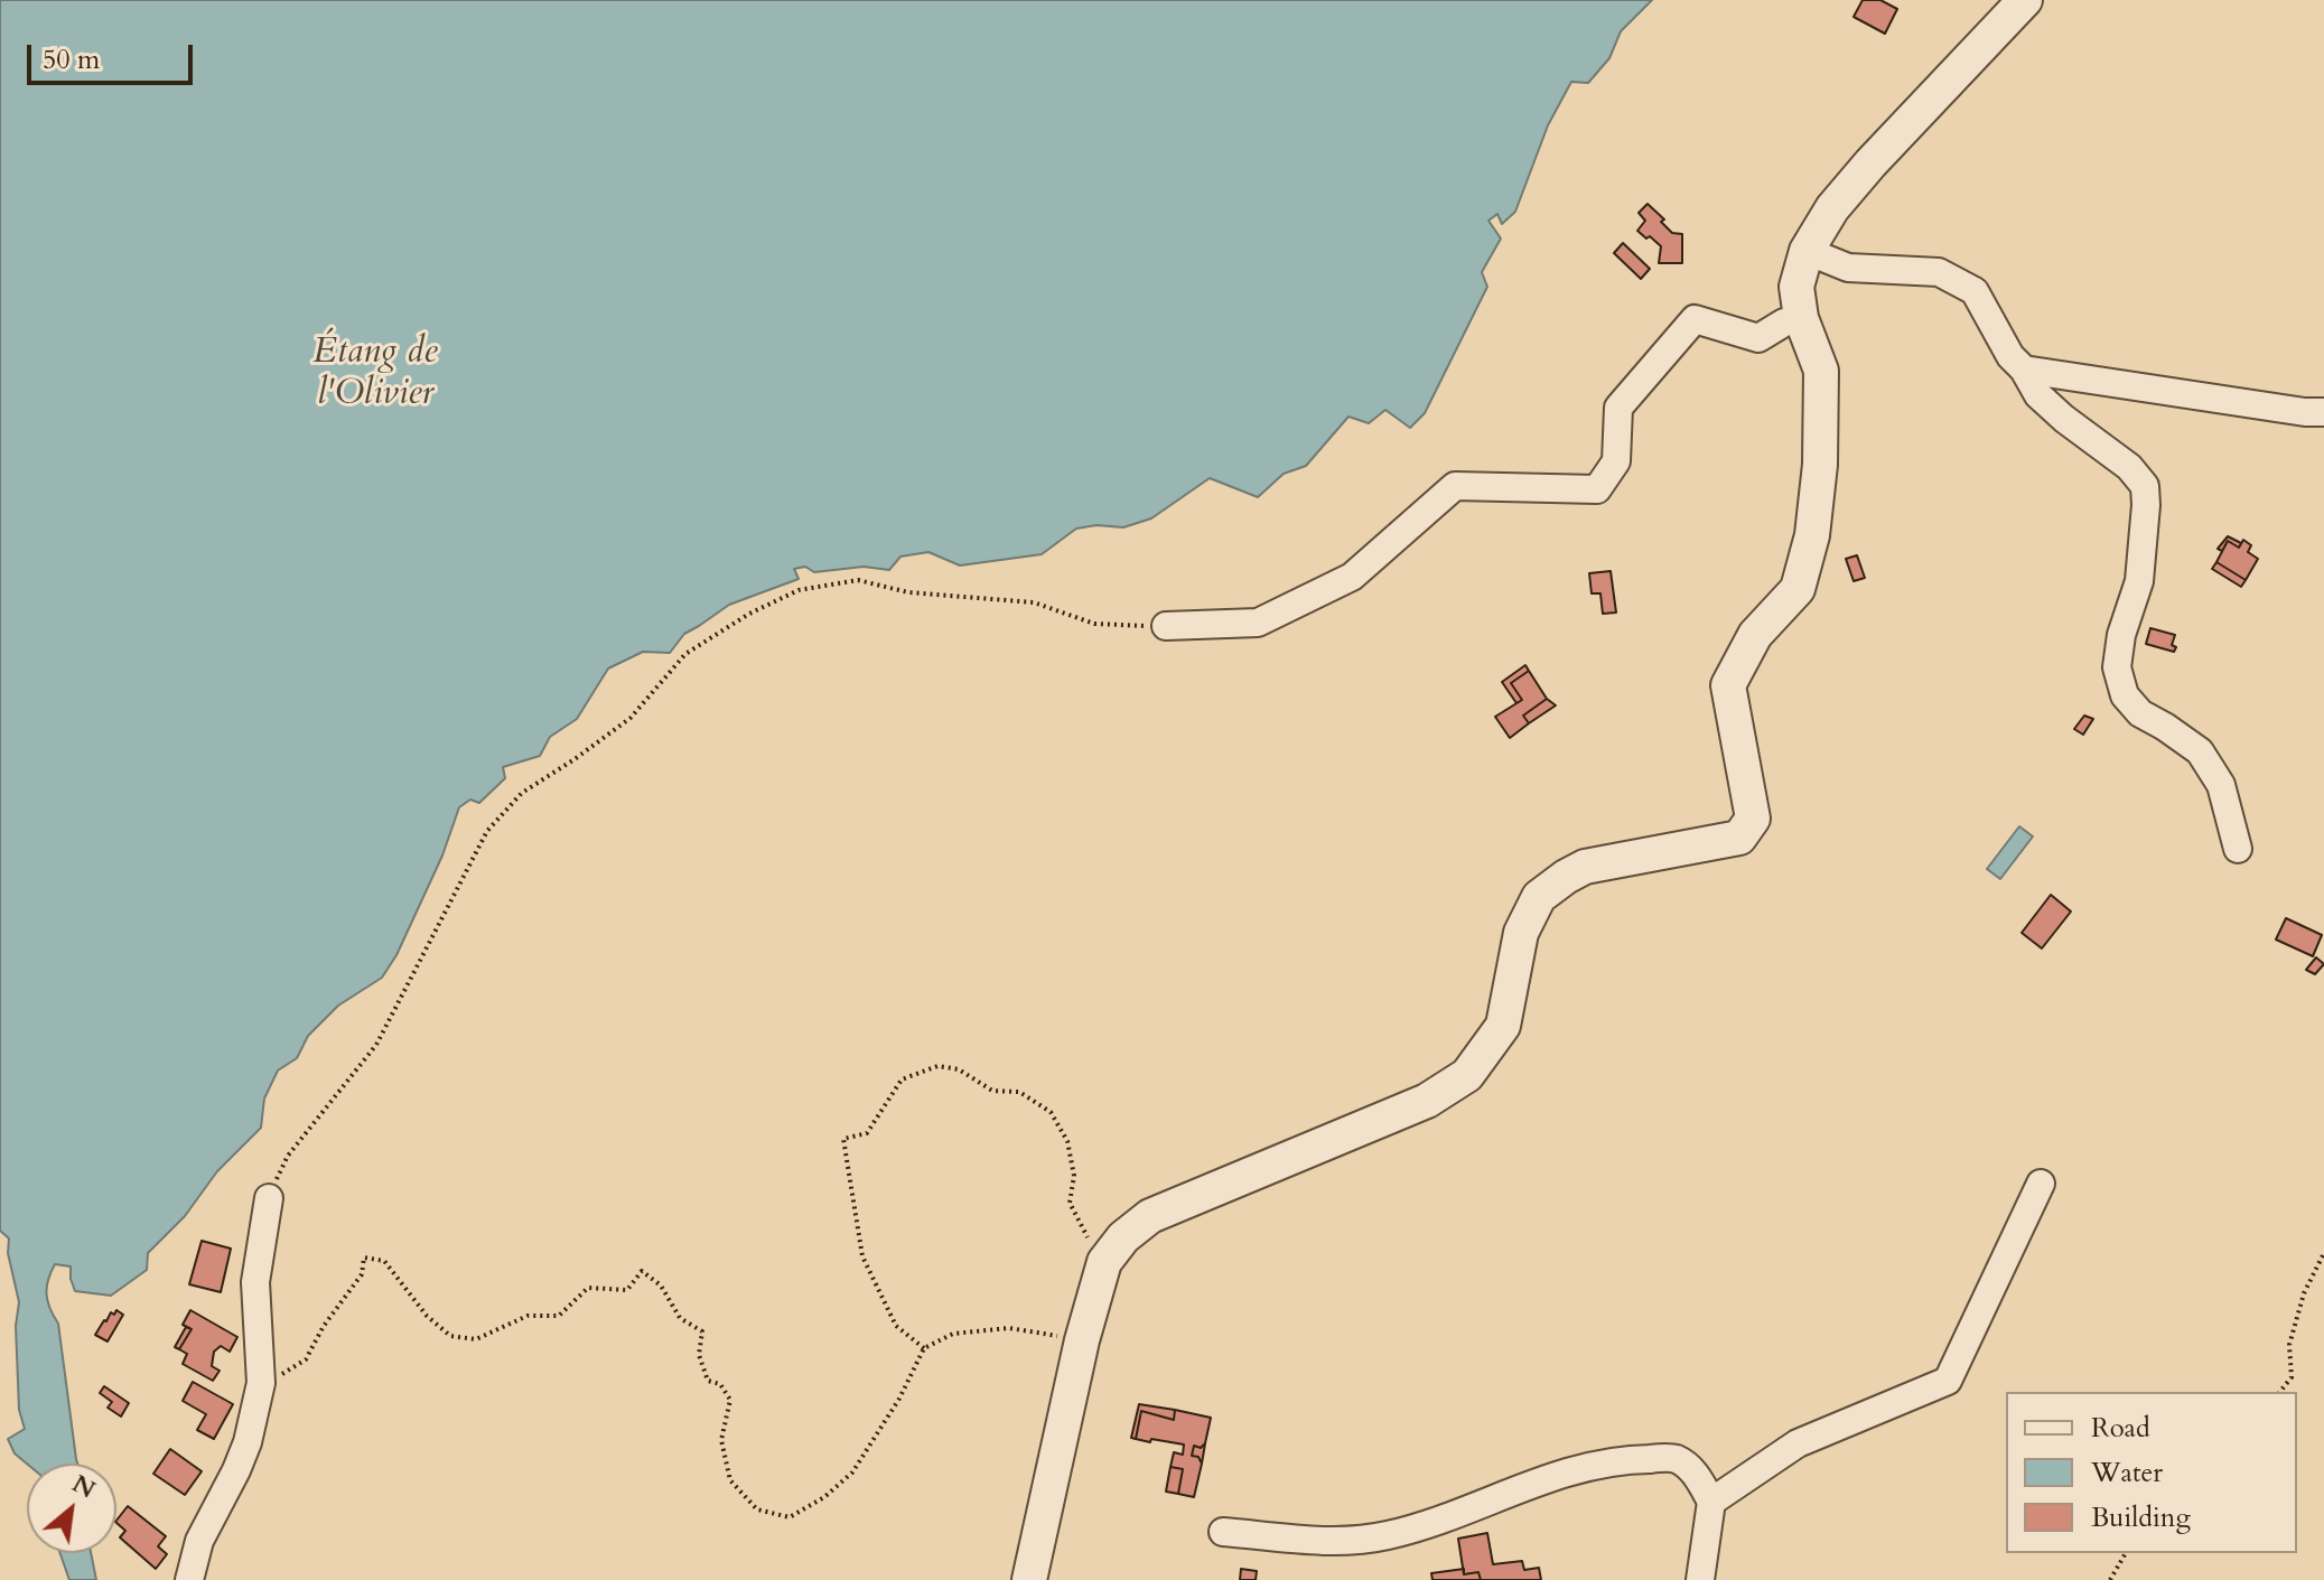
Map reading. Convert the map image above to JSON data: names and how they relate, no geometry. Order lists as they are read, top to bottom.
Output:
{
  "water": ["Étang de l'Olivier"],
  "legend": ["Road", "Water", "Building"],
  "scale_bar": "50 m",
  "north": "top right"
}
